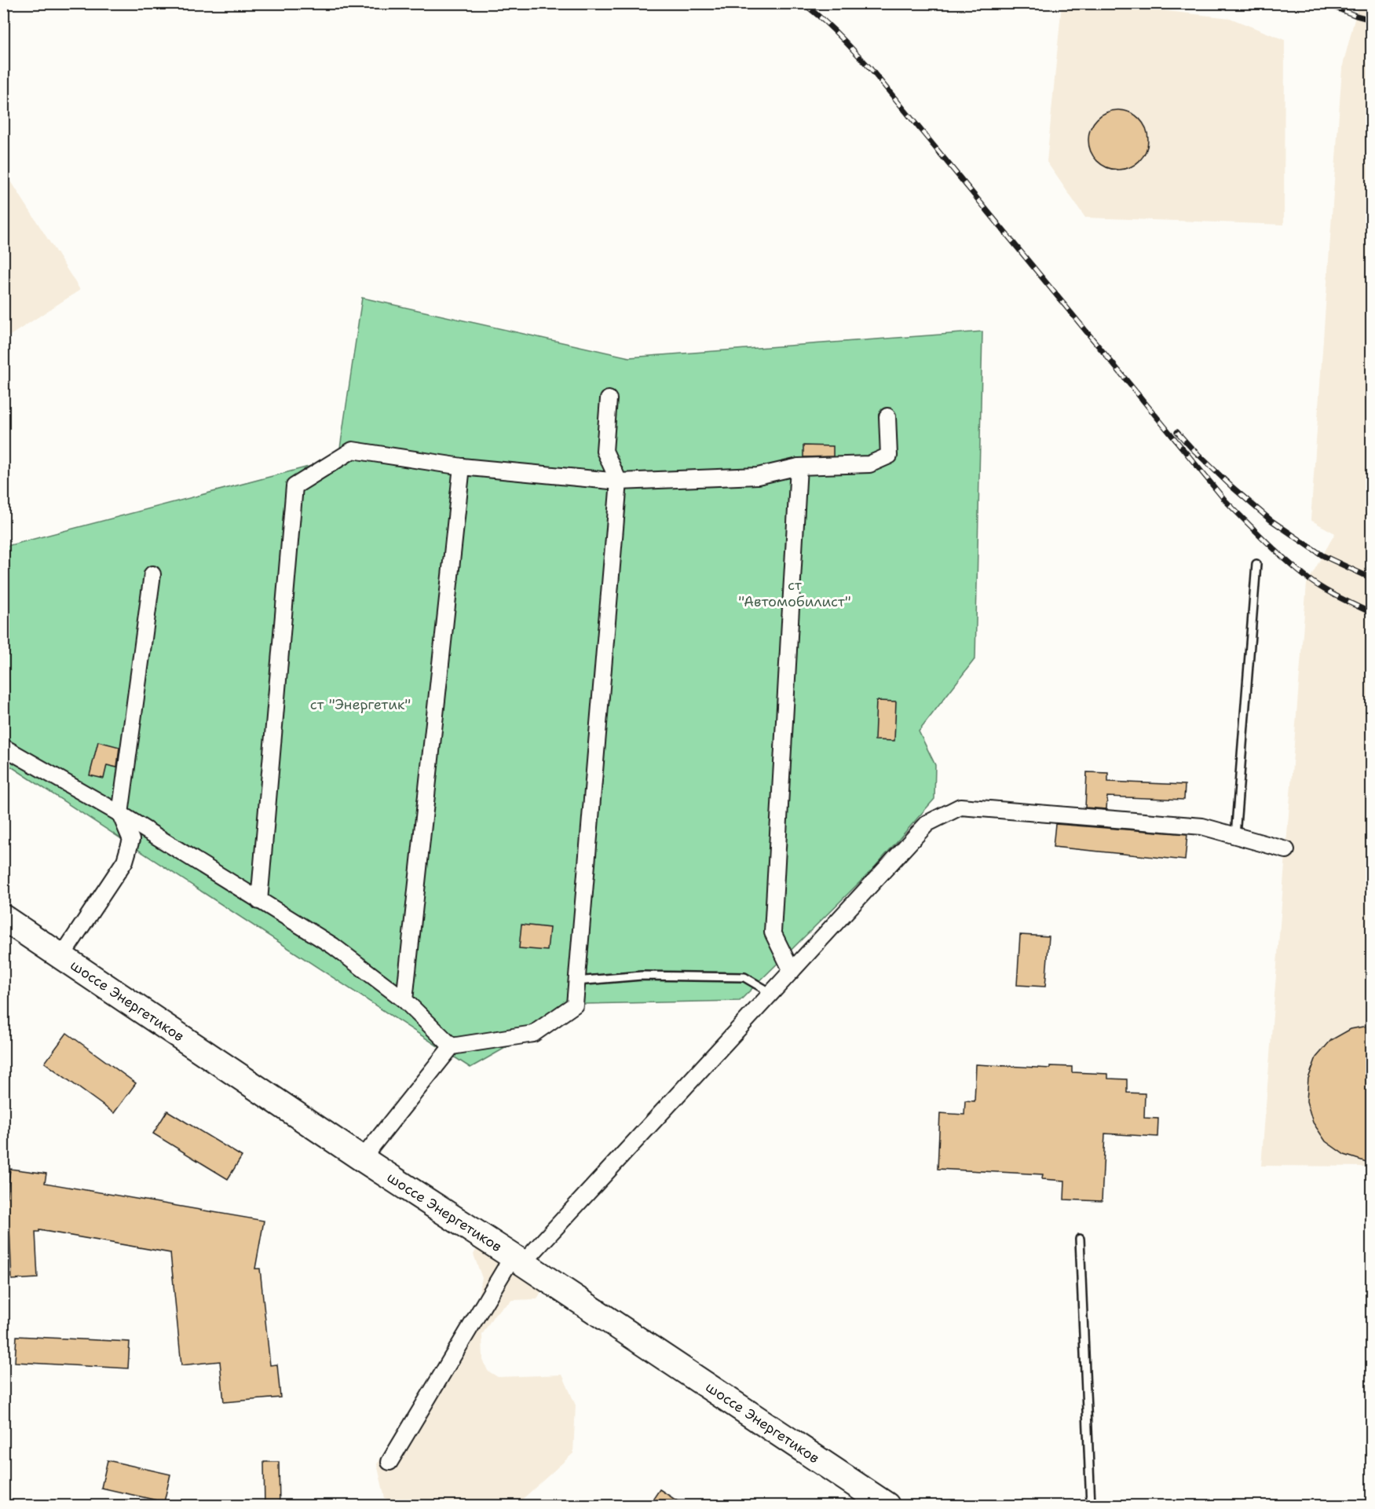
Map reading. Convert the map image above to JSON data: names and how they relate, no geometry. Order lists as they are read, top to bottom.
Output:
{
  "streets": {
    "main road": ["шоссе Энергетиков"]
  },
  "parks": ["ст \"Автомобилист\"", "ст \"Энергетик\""]
}
